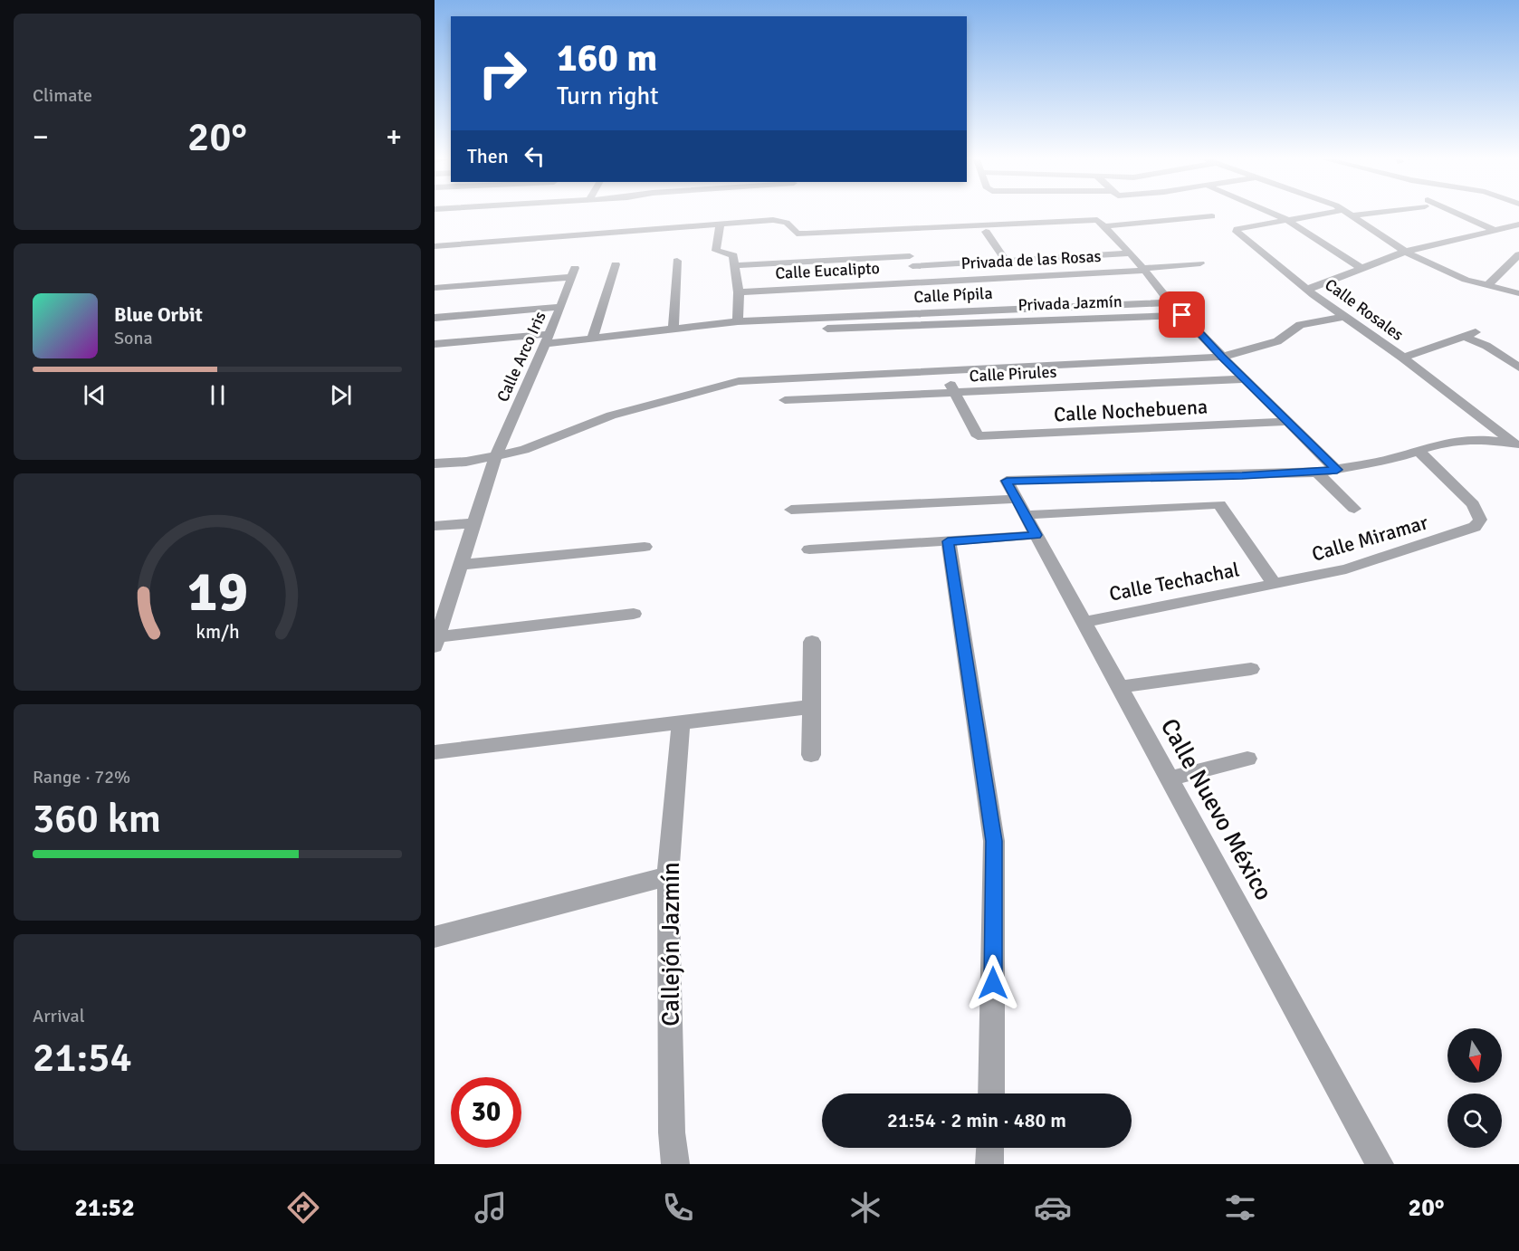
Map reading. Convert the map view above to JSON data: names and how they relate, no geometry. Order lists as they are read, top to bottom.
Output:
{
  "streets": {
    "street": [
      "Privada de las Rosas",
      "Calle Eucalipto",
      "Calle Pípila",
      "Privada Jazmín",
      "Calle Rosales",
      "Calle Arco Iris",
      "Calle Pirules",
      "Calle Nochebuena",
      "Calle Miramar",
      "Calle Techachal",
      "Calle Nuevo México",
      "Callejón Jazmín"
    ]
  },
  "crossings": [
    ["Privada de las Rosas", "Calle Eucalipto"],
    ["Calle Arco Iris", "Calle Pirules"],
    ["Calle Pirules", "Calle Nochebuena"],
    ["Calle Miramar", "Calle Techachal"],
    ["Calle Techachal", "Calle Nuevo México"]
  ],
  "north": "bottom",
  "page": {
    "tile": [
      "Climate",
      ["Range · 72%", "360 km"],
      ["Arrival", "21:54"]
    ],
    "turn": ["160 m", "Turn right"],
    "heat": ["−", "20°", "+"],
    "then": "Then",
    "song": ["Blue Orbit", "Sona"],
    "limit": "30",
    "trip": "21:54 · 2 min · 480 m",
    "tabs": ["21:52", "20°"],
    "gauge": ["19", "km/h"]
  }
}
